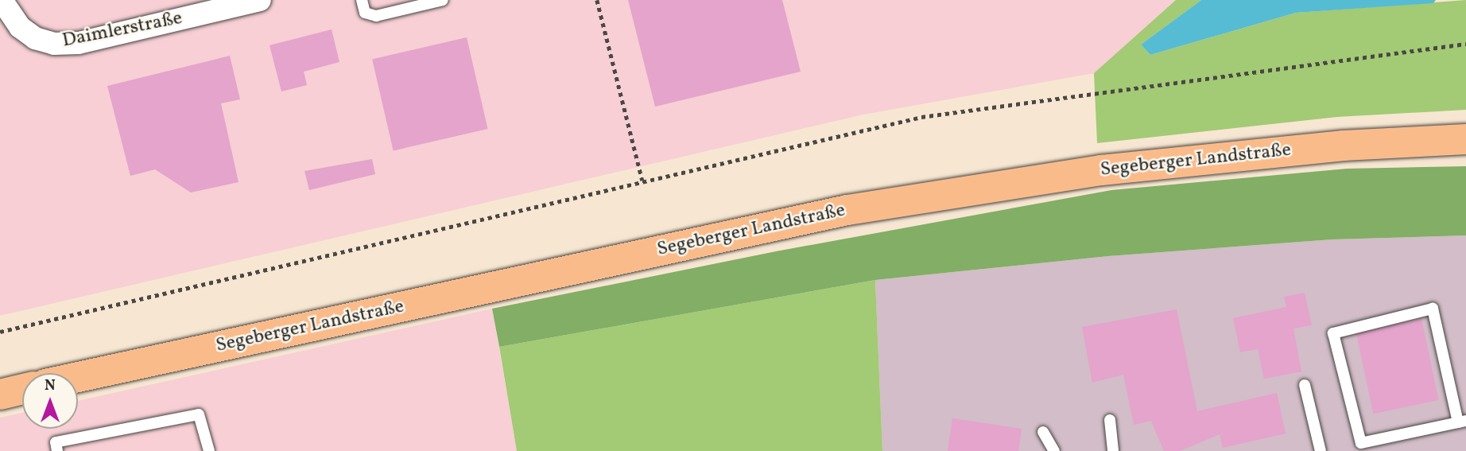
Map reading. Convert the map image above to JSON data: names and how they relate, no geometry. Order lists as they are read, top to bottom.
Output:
{
  "streets": {
    "main road": ["Segeberger Landstraße"],
    "street": ["Daimlerstraße"]
  },
  "north": "top"
}
